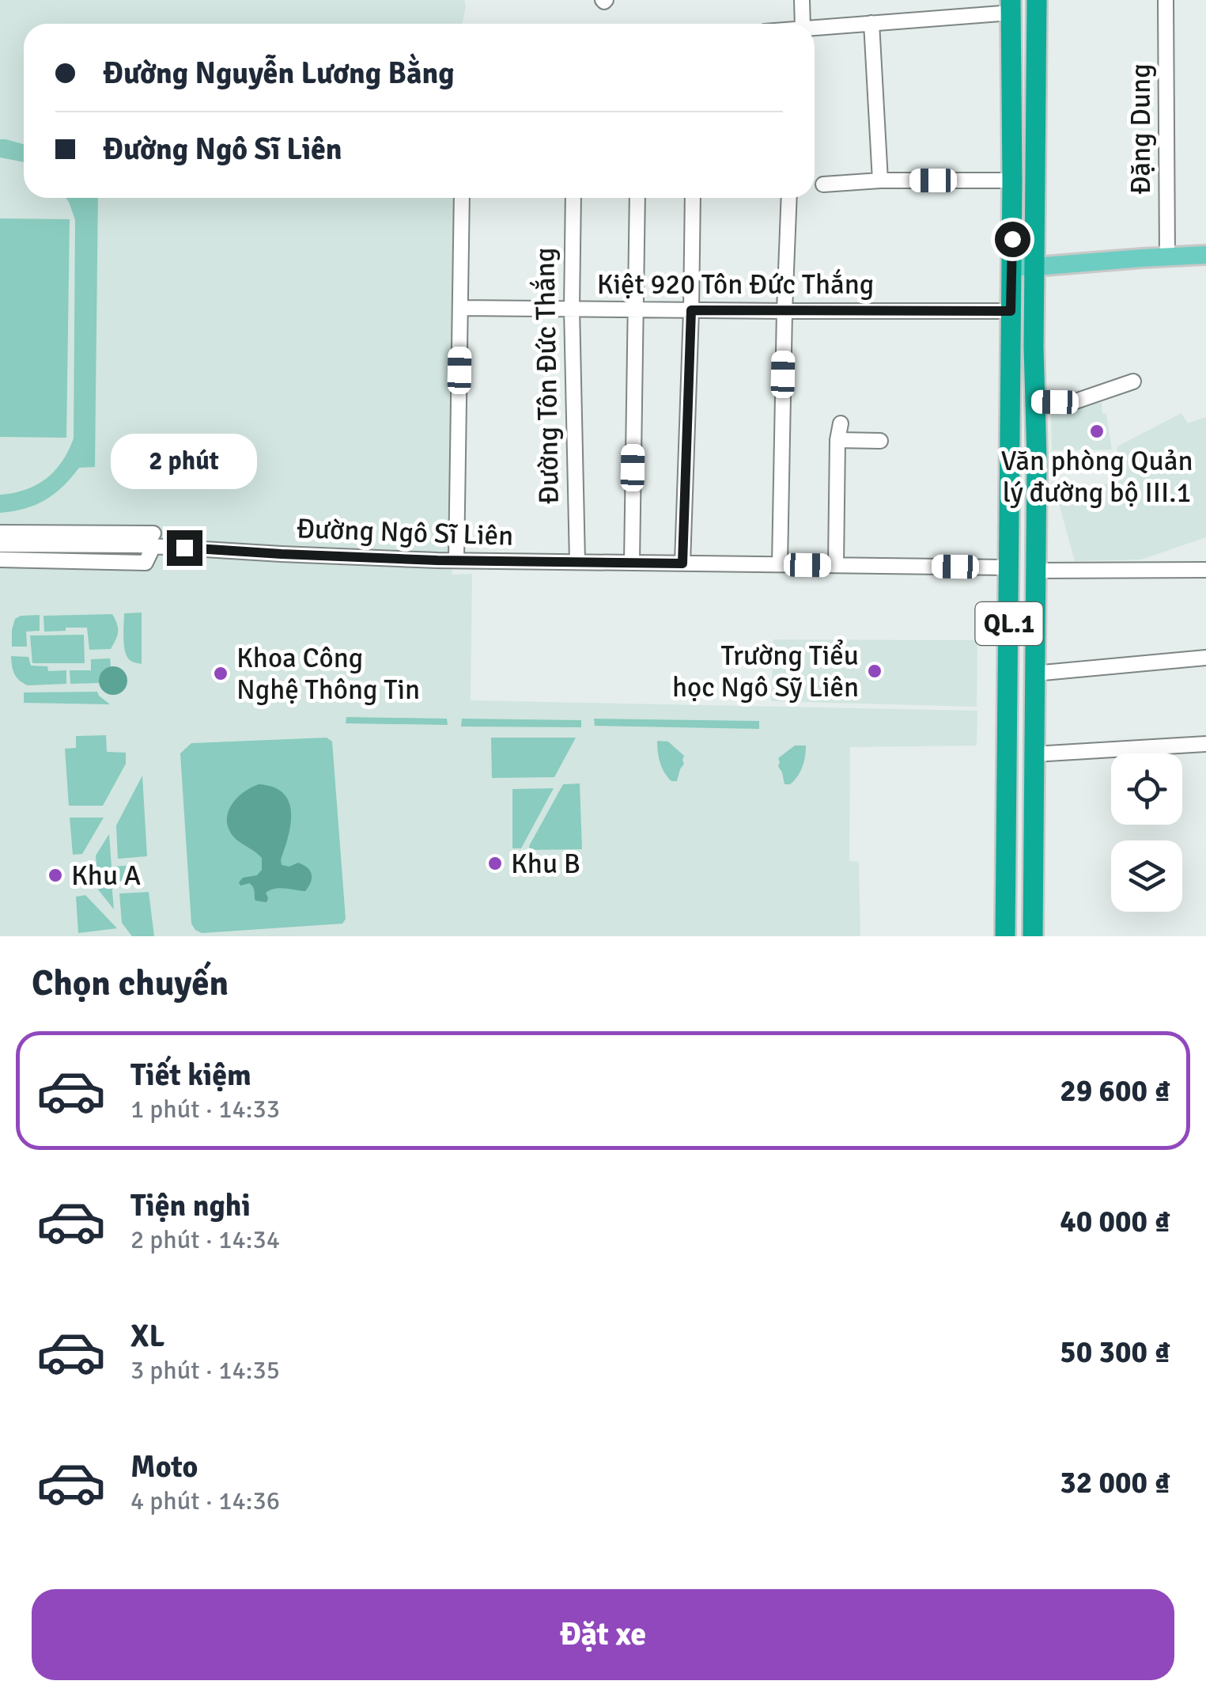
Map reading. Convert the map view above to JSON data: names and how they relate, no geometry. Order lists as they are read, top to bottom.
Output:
{
  "streets": {
    "highway": ["QL.1"],
    "street": [
      "Đặng Dung",
      "Kiệt 920 Tôn Đức Thắng",
      "Đường Tôn Đức Thắng",
      "Đường Ngô Sĩ Liên"
    ]
  },
  "crossings": [
    ["Kiệt 920 Tôn Đức Thắng", "Đường Tôn Đức Thắng"],
    ["Kiệt 920 Tôn Đức Thắng", "QL.1"],
    ["Đường Tôn Đức Thắng", "Đường Ngô Sĩ Liên"],
    ["Đường Ngô Sĩ Liên", "QL.1"]
  ],
  "places": [
    "Văn phòng Quản lý đường bộ III.1",
    "Trường Tiểu học Ngô Sỹ Liên",
    "Khoa Công Nghệ Thông Tin",
    "Khu B",
    "Khu A"
  ],
  "page": {
    "banner": ["Đường Nguyễn Lương Bằng", "Đường Ngô Sĩ Liên"],
    "bubble": "2 phút",
    "heading": "Chọn chuyến",
    "list": [
      {
        "name": "Tiết kiệm",
        "note": "1 phút · 14:33",
        "value": "29 600 ₫"
      },
      {
        "name": "Tiện nghi",
        "note": "2 phút · 14:34",
        "value": "40 000 ₫"
      },
      {
        "name": "XL",
        "note": "3 phút · 14:35",
        "value": "50 300 ₫"
      },
      {
        "name": "Moto",
        "note": "4 phút · 14:36",
        "value": "32 000 ₫"
      }
    ],
    "buttons": "Đặt xe"
  }
}
